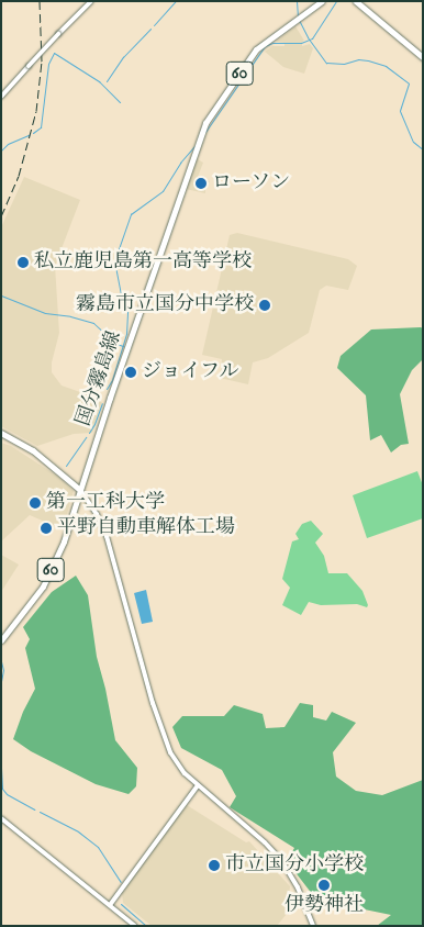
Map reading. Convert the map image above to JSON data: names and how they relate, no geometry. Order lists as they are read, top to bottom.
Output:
{
  "streets": {
    "main road": ["60", "国分霧島線"]
  },
  "places": [
    "ローソン",
    "私立鹿児島第一高等学校",
    "霧島市立国分中学校",
    "ジョイフル",
    "第一工科大学",
    "平野自動車解体工場",
    "市立国分小学校",
    "伊勢神社"
  ]
}
